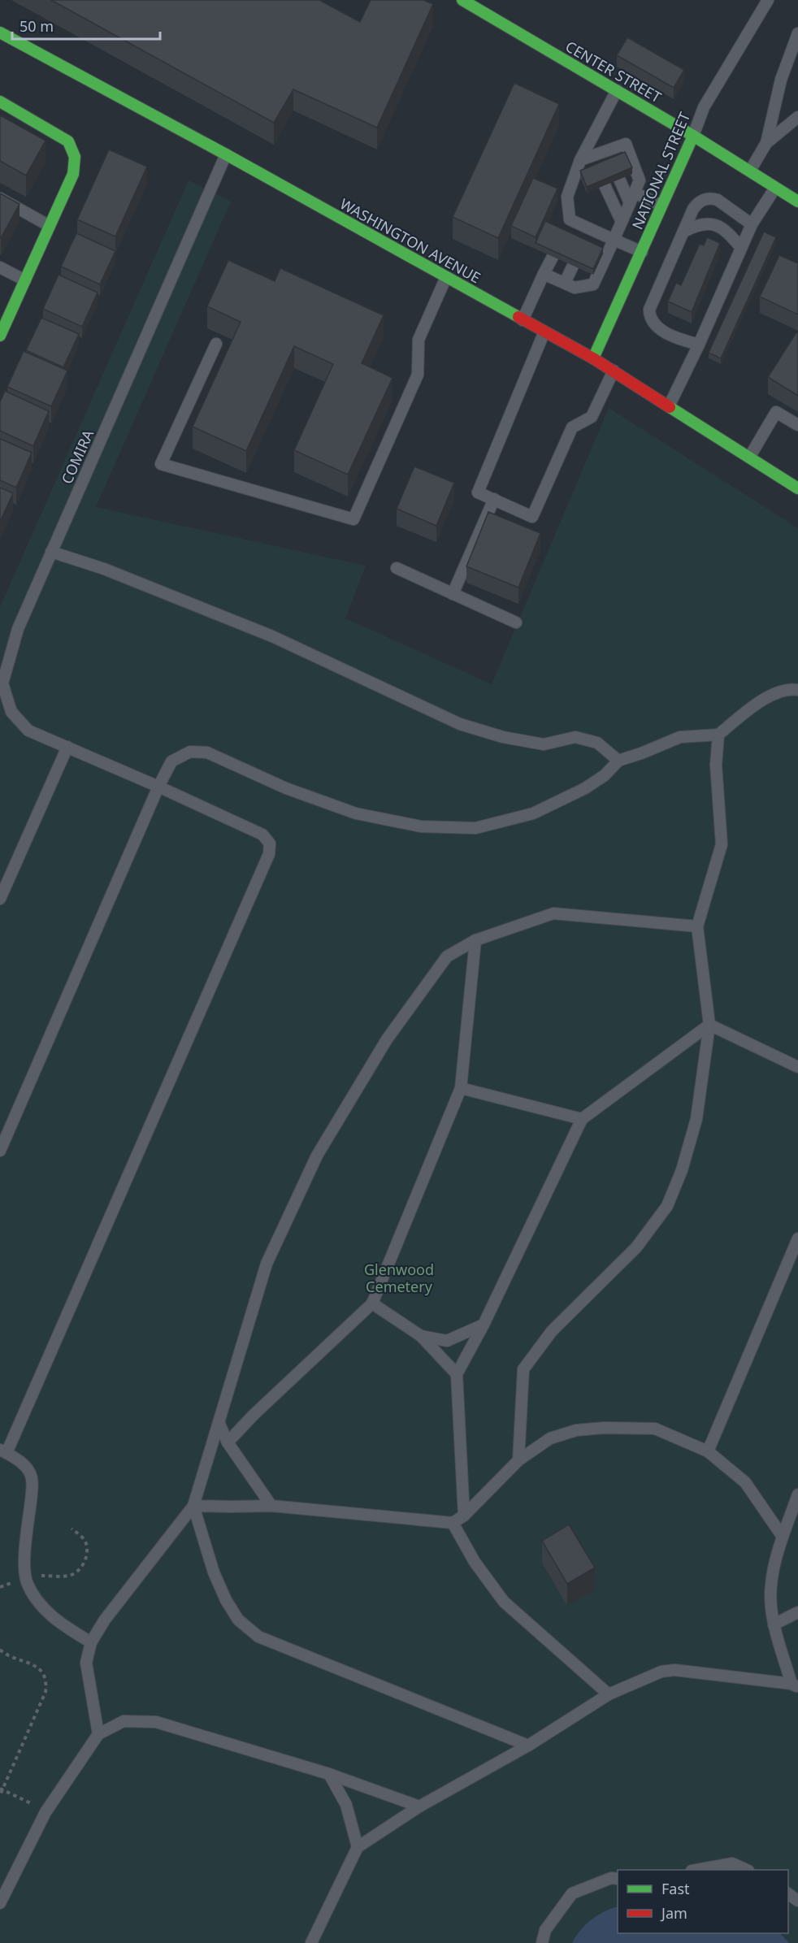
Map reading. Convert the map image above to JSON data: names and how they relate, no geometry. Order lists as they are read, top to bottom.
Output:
{
  "streets": {
    "street": ["CENTER STREET", "NATIONAL STREET", "WASHINGTON AVENUE"],
    "lane": ["COMIRA"]
  },
  "crossings": [
    ["CENTER STREET", "NATIONAL STREET"],
    ["NATIONAL STREET", "WASHINGTON AVENUE"],
    ["WASHINGTON AVENUE", "COMIRA"]
  ],
  "parks": ["Glenwood Cemetery"],
  "legend": ["Fast", "Jam"],
  "scale_bar": "50 m"
}
